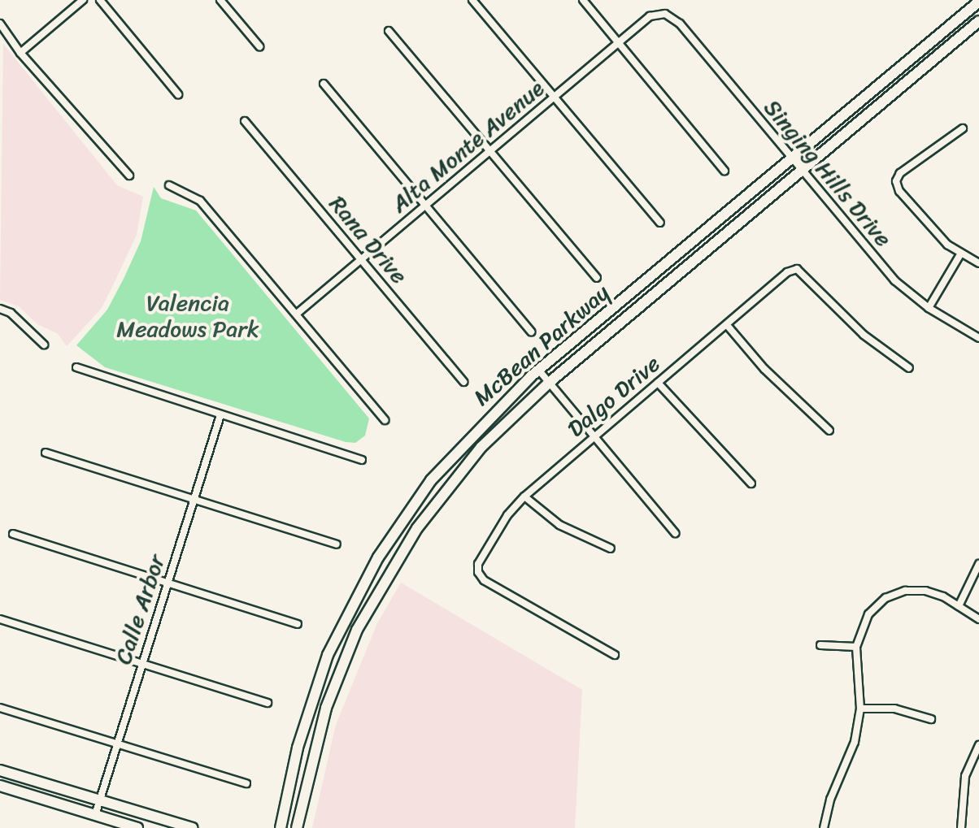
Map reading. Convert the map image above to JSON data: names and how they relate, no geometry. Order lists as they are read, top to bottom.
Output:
{
  "streets": {
    "main road": ["McBean Parkway"],
    "street": [
      "Alta Monte Avenue",
      "Singing Hills Drive",
      "Rana Drive",
      "Dalgo Drive",
      "Calle Arbor"
    ]
  },
  "crossings": [
    ["Alta Monte Avenue", "Singing Hills Drive"],
    ["Alta Monte Avenue", "Rana Drive"],
    ["Singing Hills Drive", "McBean Parkway"]
  ],
  "parks": ["Valencia Meadows Park"]
}
